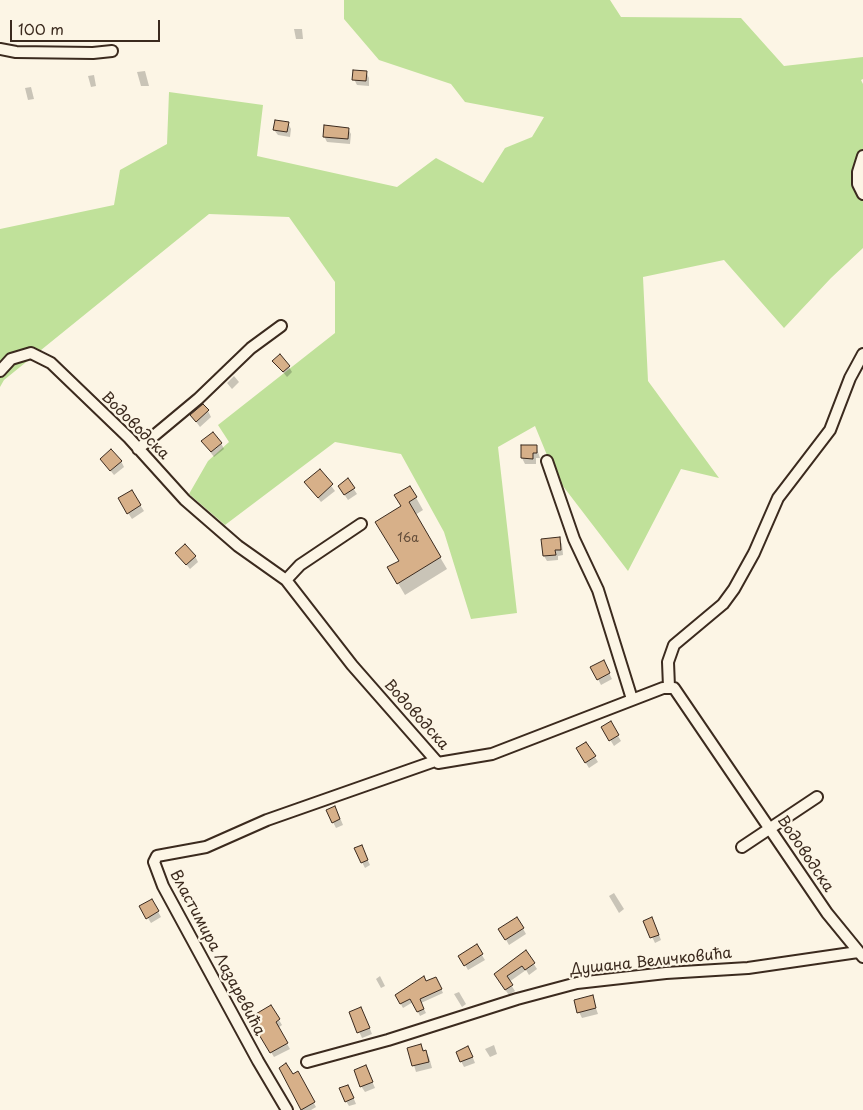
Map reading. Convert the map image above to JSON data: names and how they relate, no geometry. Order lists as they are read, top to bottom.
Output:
{
  "streets": {
    "street": ["Водоводска", "Властимира Лазаревића", "Душана Величковића"]
  },
  "crossings": [
    ["Водоводска", "Властимира Лазаревића"],
    ["Водоводска", "Душана Величковића"]
  ],
  "house_numbers": ["16a"],
  "scale_bar": "100 m"
}
